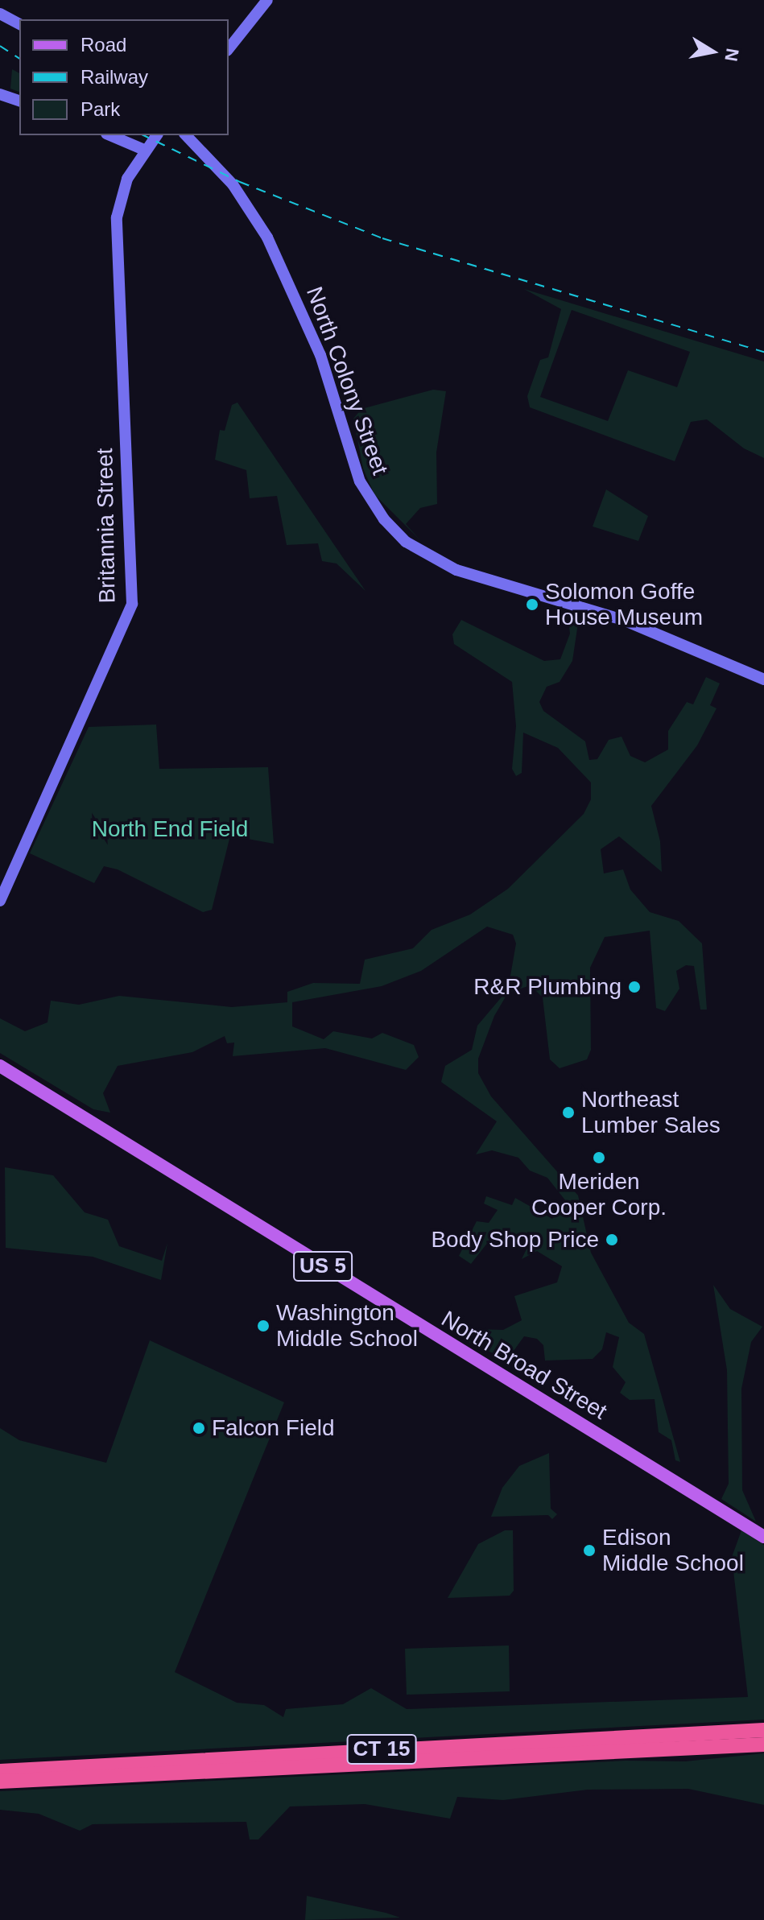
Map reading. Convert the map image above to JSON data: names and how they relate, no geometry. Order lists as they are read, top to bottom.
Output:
{
  "streets": {
    "highway": ["CT 15"],
    "main road": [
      "North Colony Street",
      "Britannia Street",
      "US 5",
      "North Broad Street"
    ]
  },
  "parks": ["North End Field"],
  "places": [
    "Solomon Goffe House Museum",
    "R&R Plumbing",
    "Northeast Lumber Sales",
    "Meriden Cooper Corp.",
    "Body Shop Price",
    "Washington Middle School",
    "Falcon Field",
    "Edison Middle School"
  ],
  "legend": ["Road", "Railway", "Park"],
  "north": "right"
}
